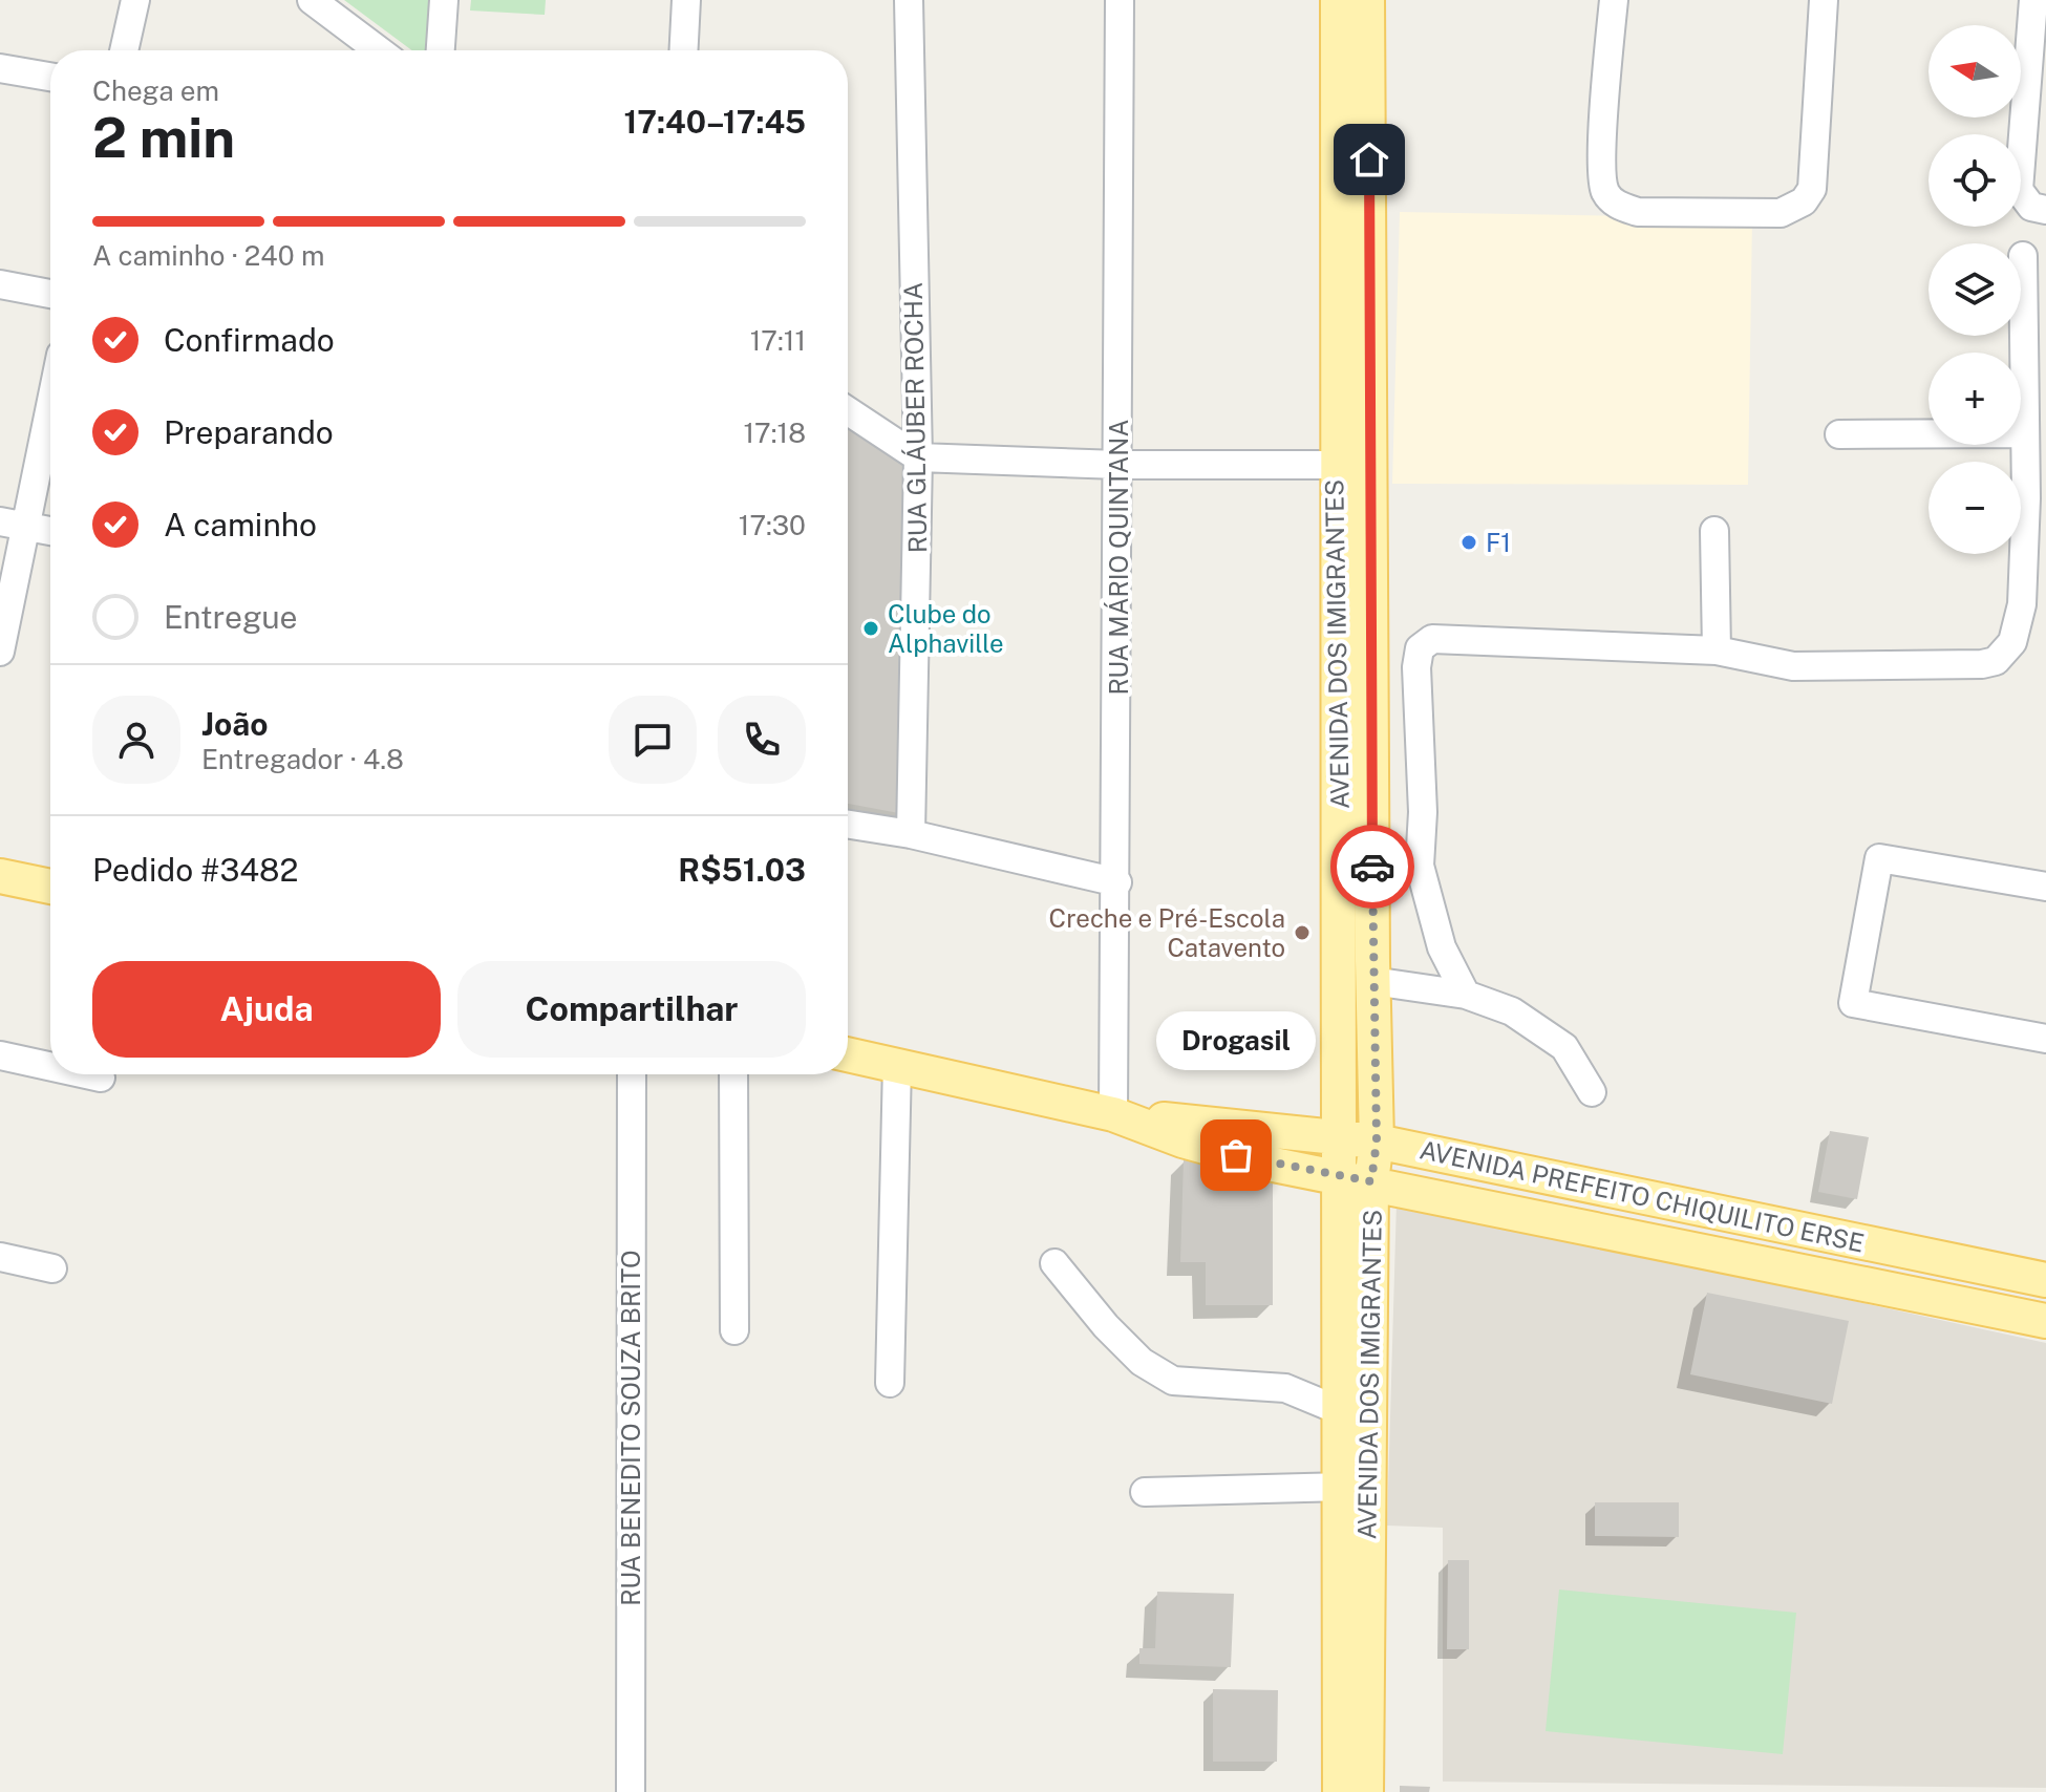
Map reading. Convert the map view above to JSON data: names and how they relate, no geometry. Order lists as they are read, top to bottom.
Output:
{
  "streets": {
    "main road": ["AVENIDA DOS IMIGRANTES", "AVENIDA PREFEITO CHIQUILITO ERSE"],
    "street": ["RUA GLÁUBER ROCHA", "RUA MÁRIO QUINTANA", "RUA BENEDITO SOUZA BRITO"]
  },
  "crossings": [
    ["RUA MÁRIO QUINTANA", "AVENIDA PREFEITO CHIQUILITO ERSE"],
    ["AVENIDA DOS IMIGRANTES", "AVENIDA PREFEITO CHIQUILITO ERSE"]
  ],
  "places": [
    "F1",
    "Clube do Alphaville",
    "Creche e Pré-Escola Catavento",
    "Drogasil"
  ],
  "north": "left",
  "page": {
    "map_buttons": ["+", "−"],
    "heading": ["2 min", "Chega em", "17:40–17:45"],
    "panel": [
      "João",
      "Entregador · 4.8",
      "Pedido #3482",
      "R$51.03"
    ],
    "bar": "A caminho · 240 m",
    "list": [
      ["Confirmado", "17:11"],
      ["Preparando", "17:18"],
      ["A caminho", "17:30"],
      "Entregue"
    ],
    "buttons": ["Ajuda", "Compartilhar"],
    "bubble": "Drogasil"
  }
}
